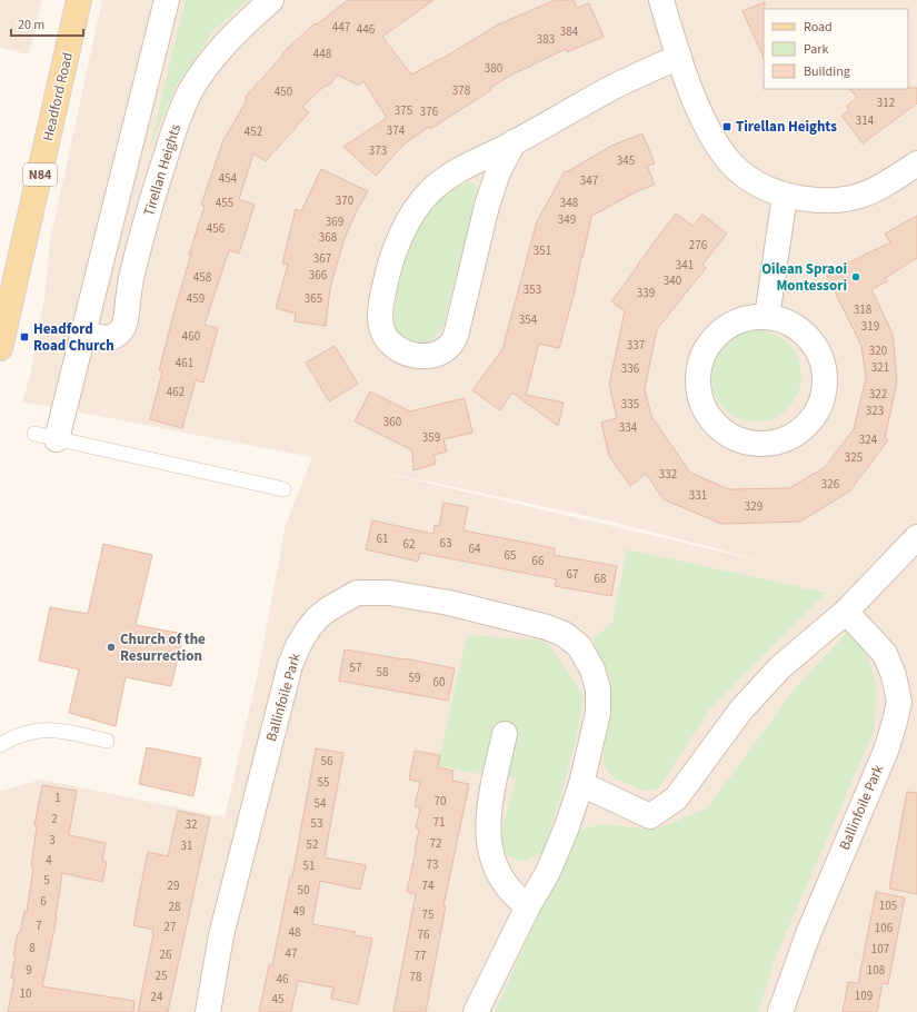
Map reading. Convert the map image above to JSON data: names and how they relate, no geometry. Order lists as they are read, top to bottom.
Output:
{
  "streets": {
    "main road": ["Headford Road", "N84"],
    "street": ["Tirellan Heights", "Ballinfoile Park"]
  },
  "places": {
    "transit": ["Tirellan Heights", "Headford Road Church"],
    "other": ["Oilean Spraoi Montessori", "Church of the Resurrection"]
  },
  "house_numbers": [
    "447",
    "446",
    "384",
    "383",
    "448",
    "380",
    "378",
    "450",
    "312",
    "375",
    "376",
    "314",
    "374",
    "452",
    "373",
    "345",
    "454",
    "347",
    "370",
    "455",
    "348",
    "349",
    "369",
    "456",
    "368",
    "276",
    "351",
    "367",
    "341",
    "366",
    "458",
    "340",
    "353",
    "339",
    "459",
    "365",
    "318",
    "354",
    "319",
    "460",
    "337",
    "320",
    "461",
    "321",
    "336",
    "462",
    "322",
    "335",
    "323",
    "360",
    "334",
    "359",
    "324",
    "325",
    "332",
    "326",
    "331",
    "329",
    "61",
    "63",
    "62",
    "64",
    "65",
    "66",
    "67",
    "68",
    "57",
    "58",
    "59",
    "60",
    "56",
    "55",
    "1",
    "70",
    "54",
    "2",
    "71",
    "53",
    "32",
    "3",
    "72",
    "52",
    "31",
    "4",
    "73",
    "51",
    "5",
    "29",
    "74",
    "50",
    "6",
    "105",
    "28",
    "49",
    "75",
    "7",
    "27",
    "106",
    "48",
    "76",
    "8",
    "107",
    "47",
    "26",
    "77",
    "9",
    "108",
    "25",
    "78",
    "46",
    "10",
    "109",
    "24",
    "45"
  ],
  "legend": ["Road", "Park", "Building"],
  "scale_bar": "20 m"
}
